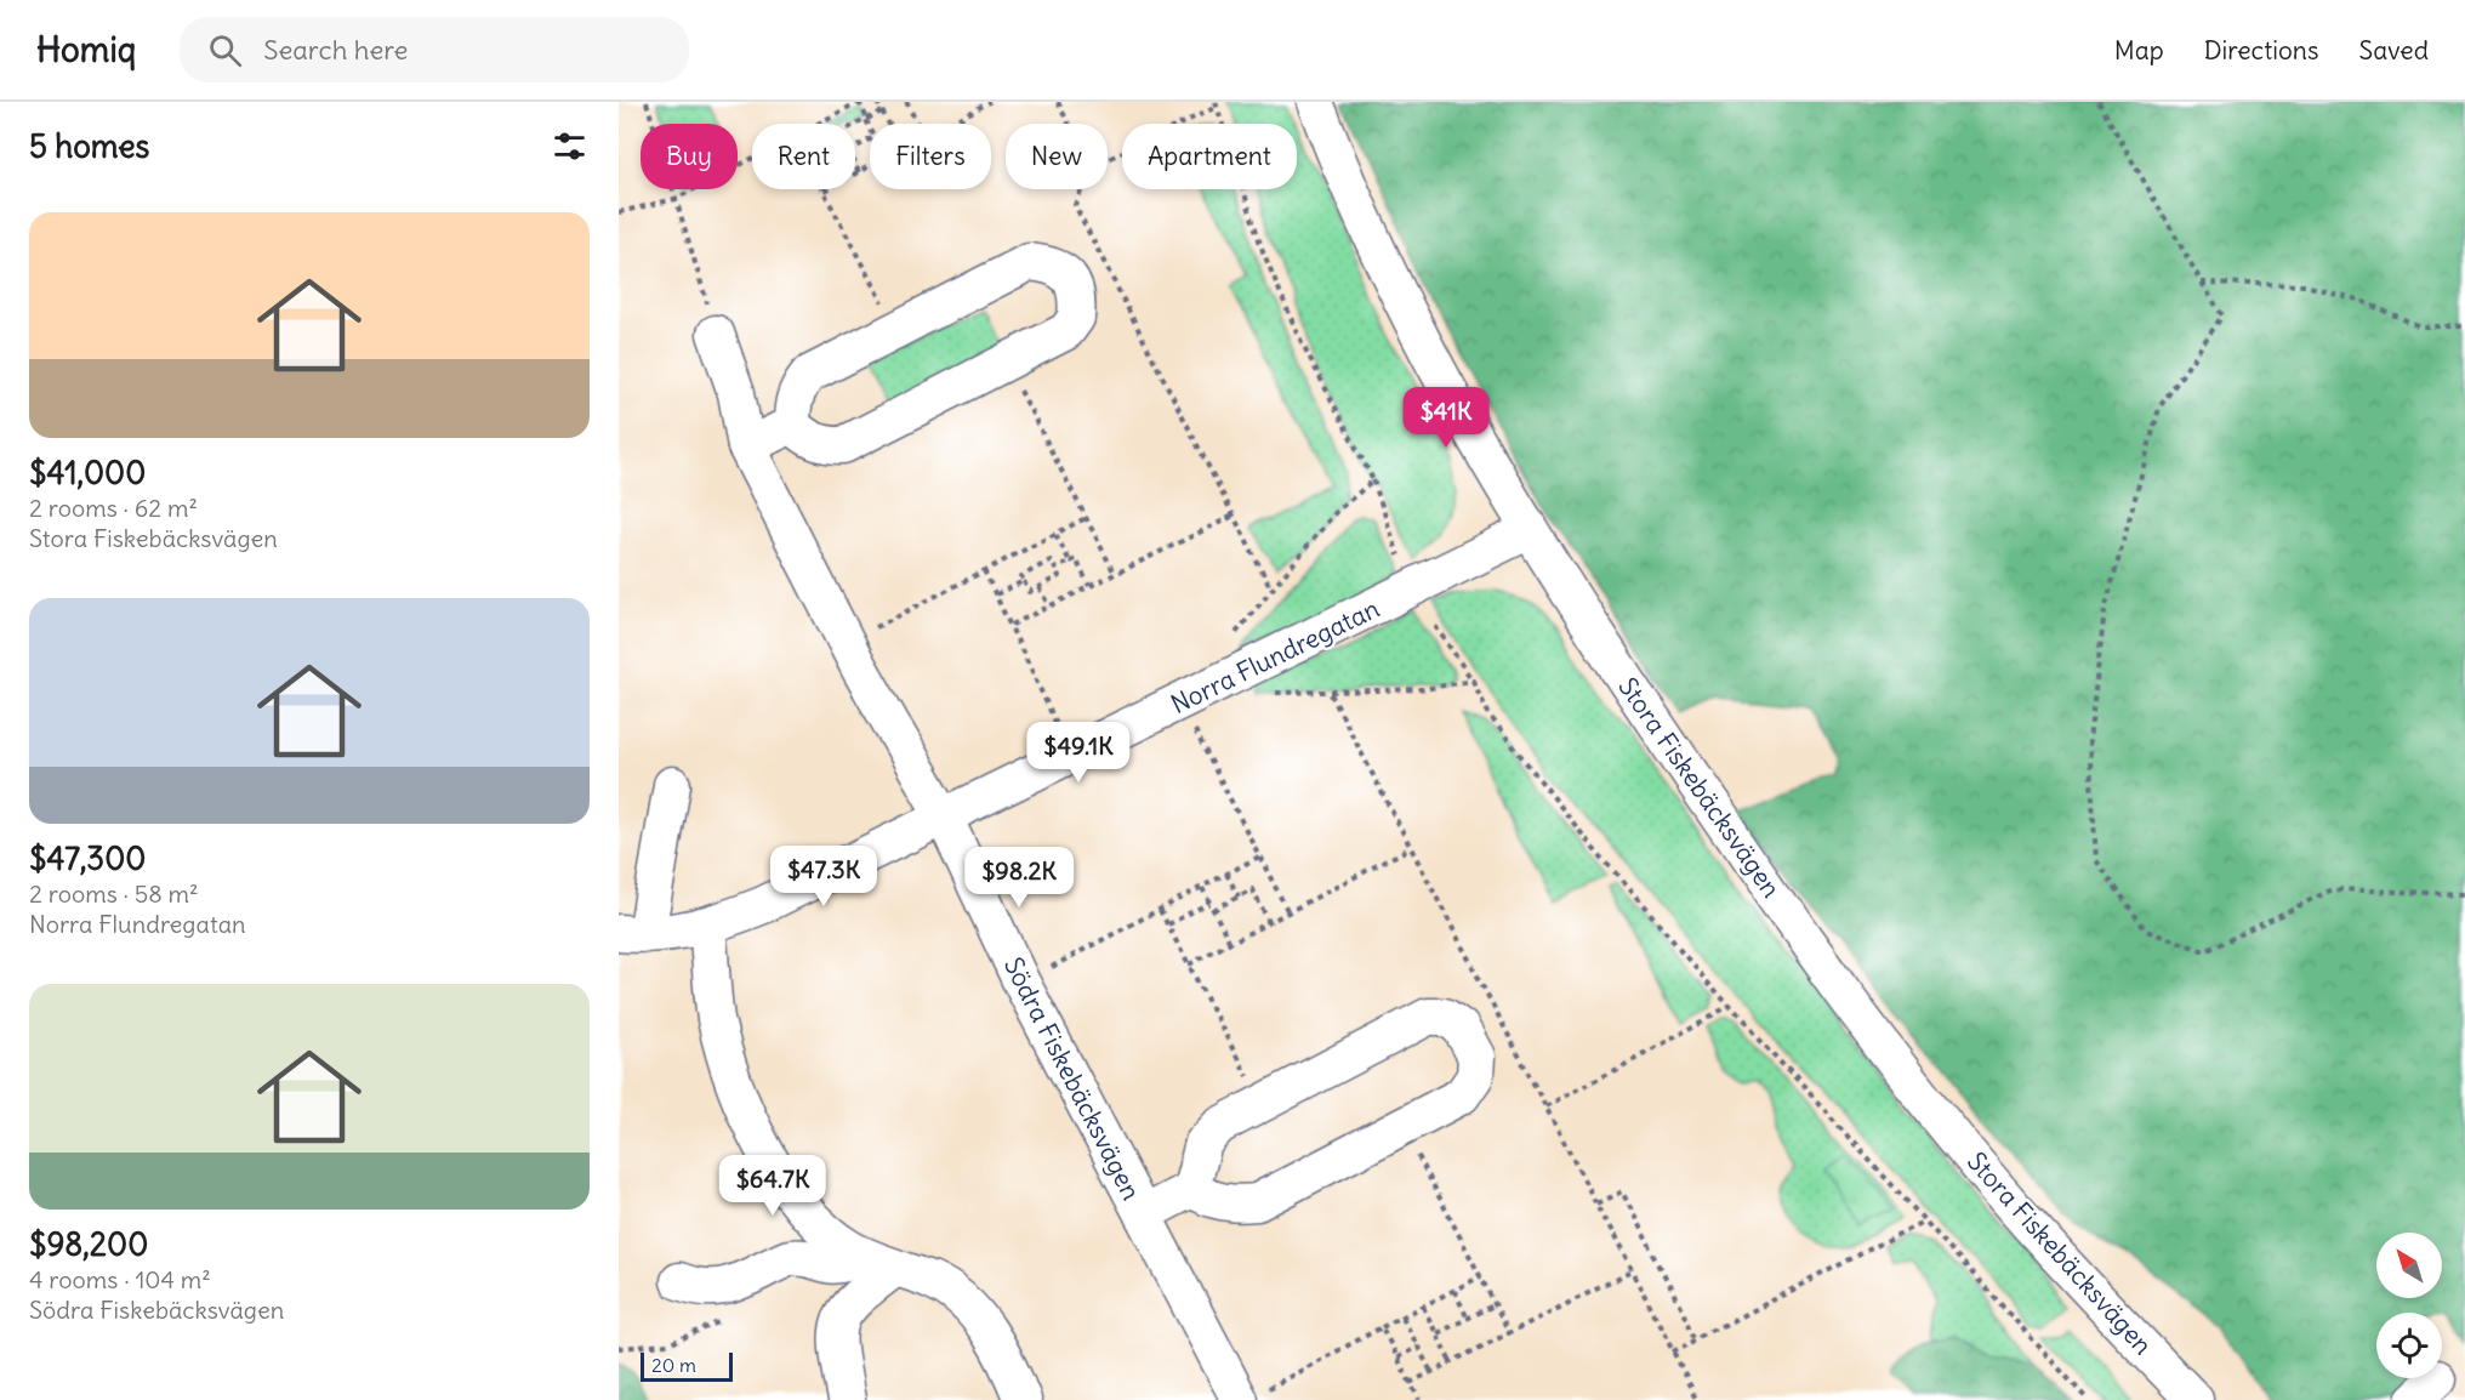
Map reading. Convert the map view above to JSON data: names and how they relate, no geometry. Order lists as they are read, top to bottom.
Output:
{
  "streets": {
    "street": ["Norra Flundregatan", "Stora Fiskebäcksvägen", "Södra Fiskebäcksvägen"]
  },
  "crossings": [
    ["Norra Flundregatan", "Stora Fiskebäcksvägen"],
    ["Norra Flundregatan", "Södra Fiskebäcksvägen"]
  ],
  "scale_bar": "20 m",
  "north": "top left",
  "page": {
    "header": "Homiq",
    "search": "Search here",
    "nav": ["Map", "Directions", "Saved"],
    "heading": "5 homes",
    "chip": [
      "Buy",
      "Rent",
      "Filters",
      "New",
      "Apartment"
    ],
    "list": [
      {
        "name": "$41,000",
        "note": "2 rooms · 62 m² · Stora Fiskebäcksvägen"
      },
      {
        "name": "$47,300",
        "note": "2 rooms · 58 m² · Norra Flundregatan"
      },
      {
        "name": "$98,200",
        "note": "4 rooms · 104 m² · Södra Fiskebäcksvägen"
      }
    ],
    "price": [
      "$41K",
      "$49.1K",
      "$47.3K",
      "$98.2K",
      "$64.7K"
    ],
    "scale": "20 m"
  }
}
